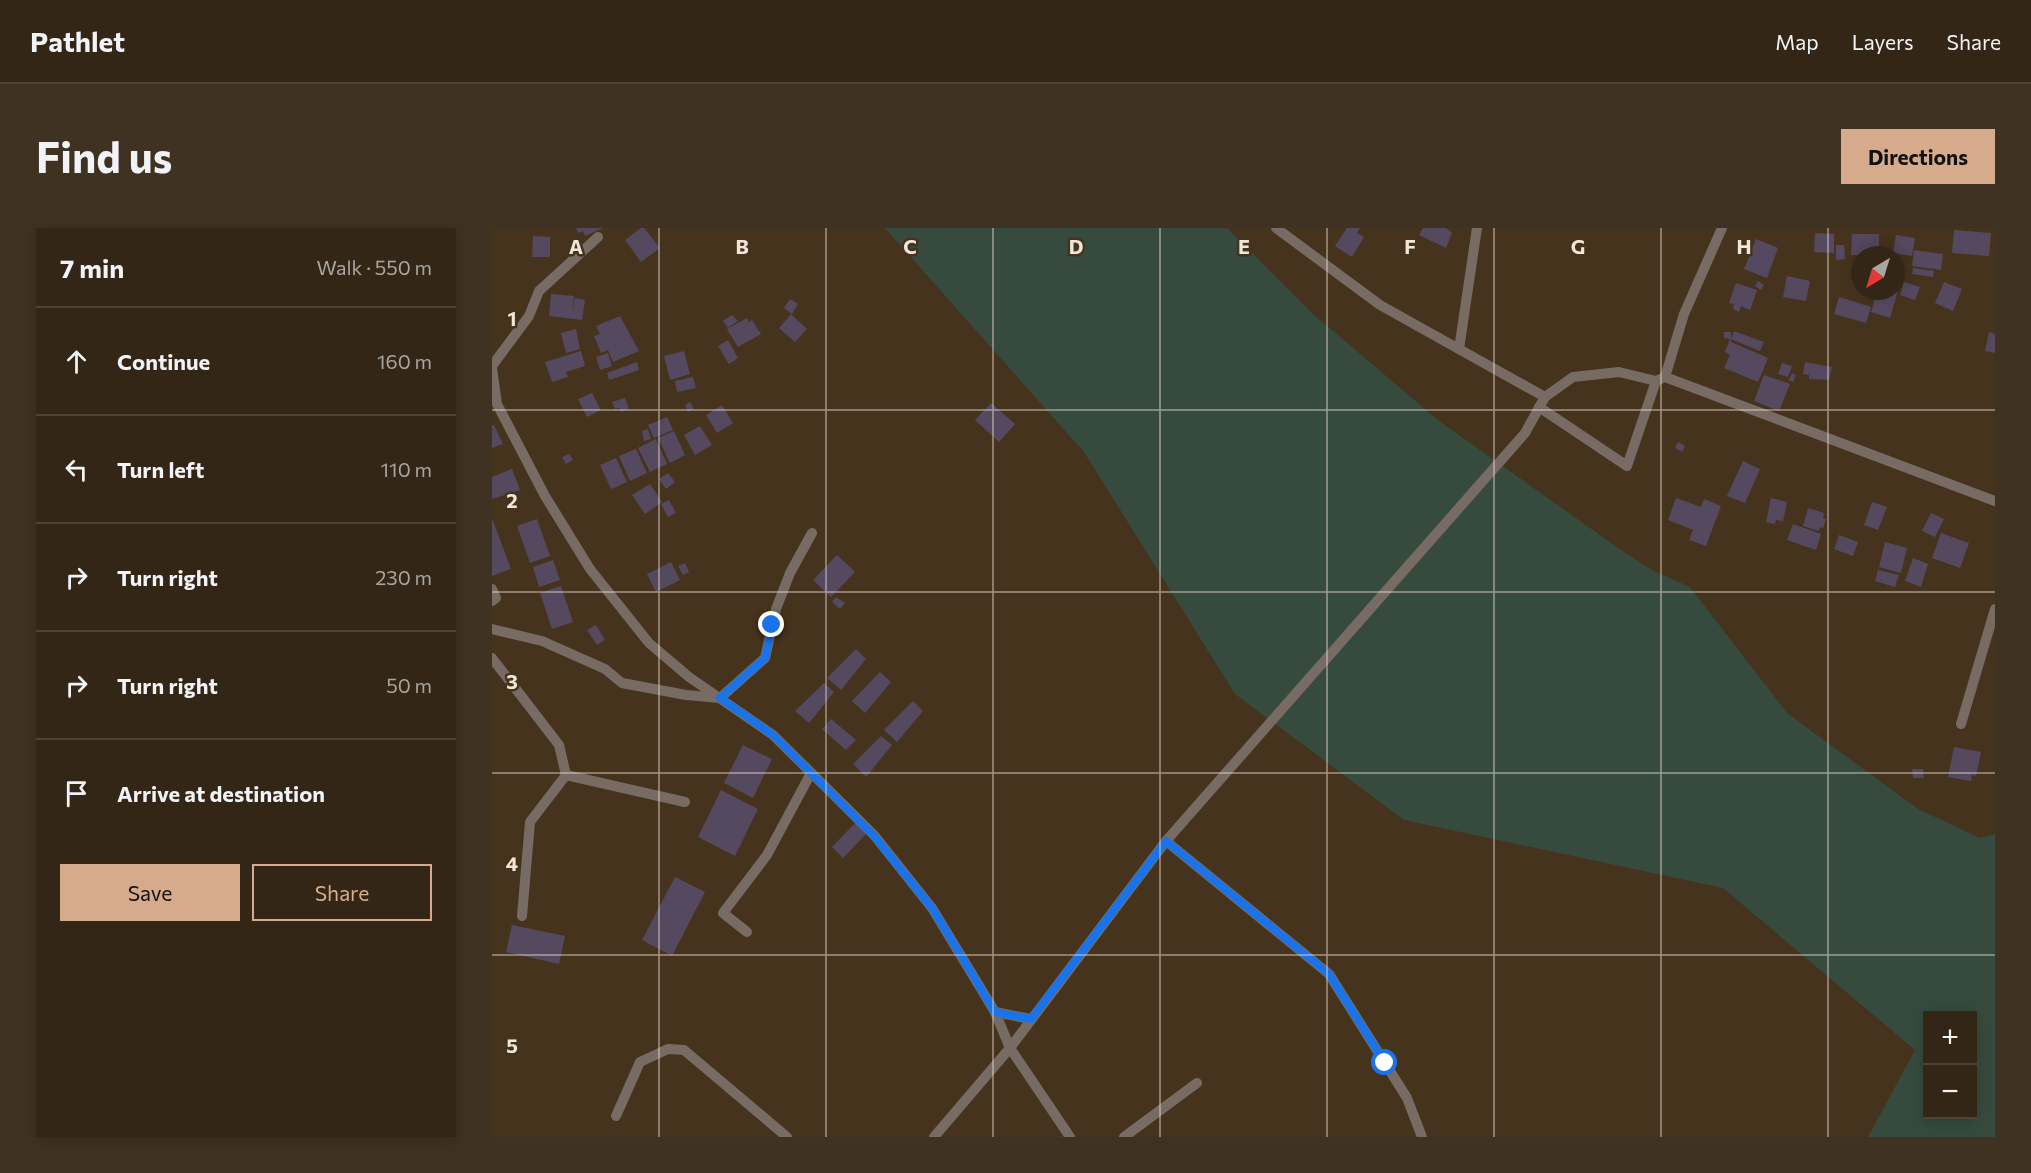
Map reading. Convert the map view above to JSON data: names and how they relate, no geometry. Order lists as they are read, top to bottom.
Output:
{
  "north": "bottom left",
  "page": {
    "header": "Pathlet",
    "nav": ["Map", "Layers", "Share"],
    "buttons": [
      "Directions",
      ["Save", "Share"]
    ],
    "title": "Find us",
    "heading": ["7 min", "Walk · 550 m"],
    "list": [
      ["Continue", "160 m"],
      ["Turn left", "110 m"],
      ["Turn right", "230 m"],
      ["Turn right", "50 m"],
      "Arrive at destination"
    ],
    "map_buttons": ["+", "−"]
  },
  "grid": {
    "columns": [
      "A",
      "B",
      "C",
      "D",
      "E",
      "F",
      "G",
      "H"
    ],
    "rows": [
      "1",
      "2",
      "3",
      "4",
      "5"
    ]
  }
}
